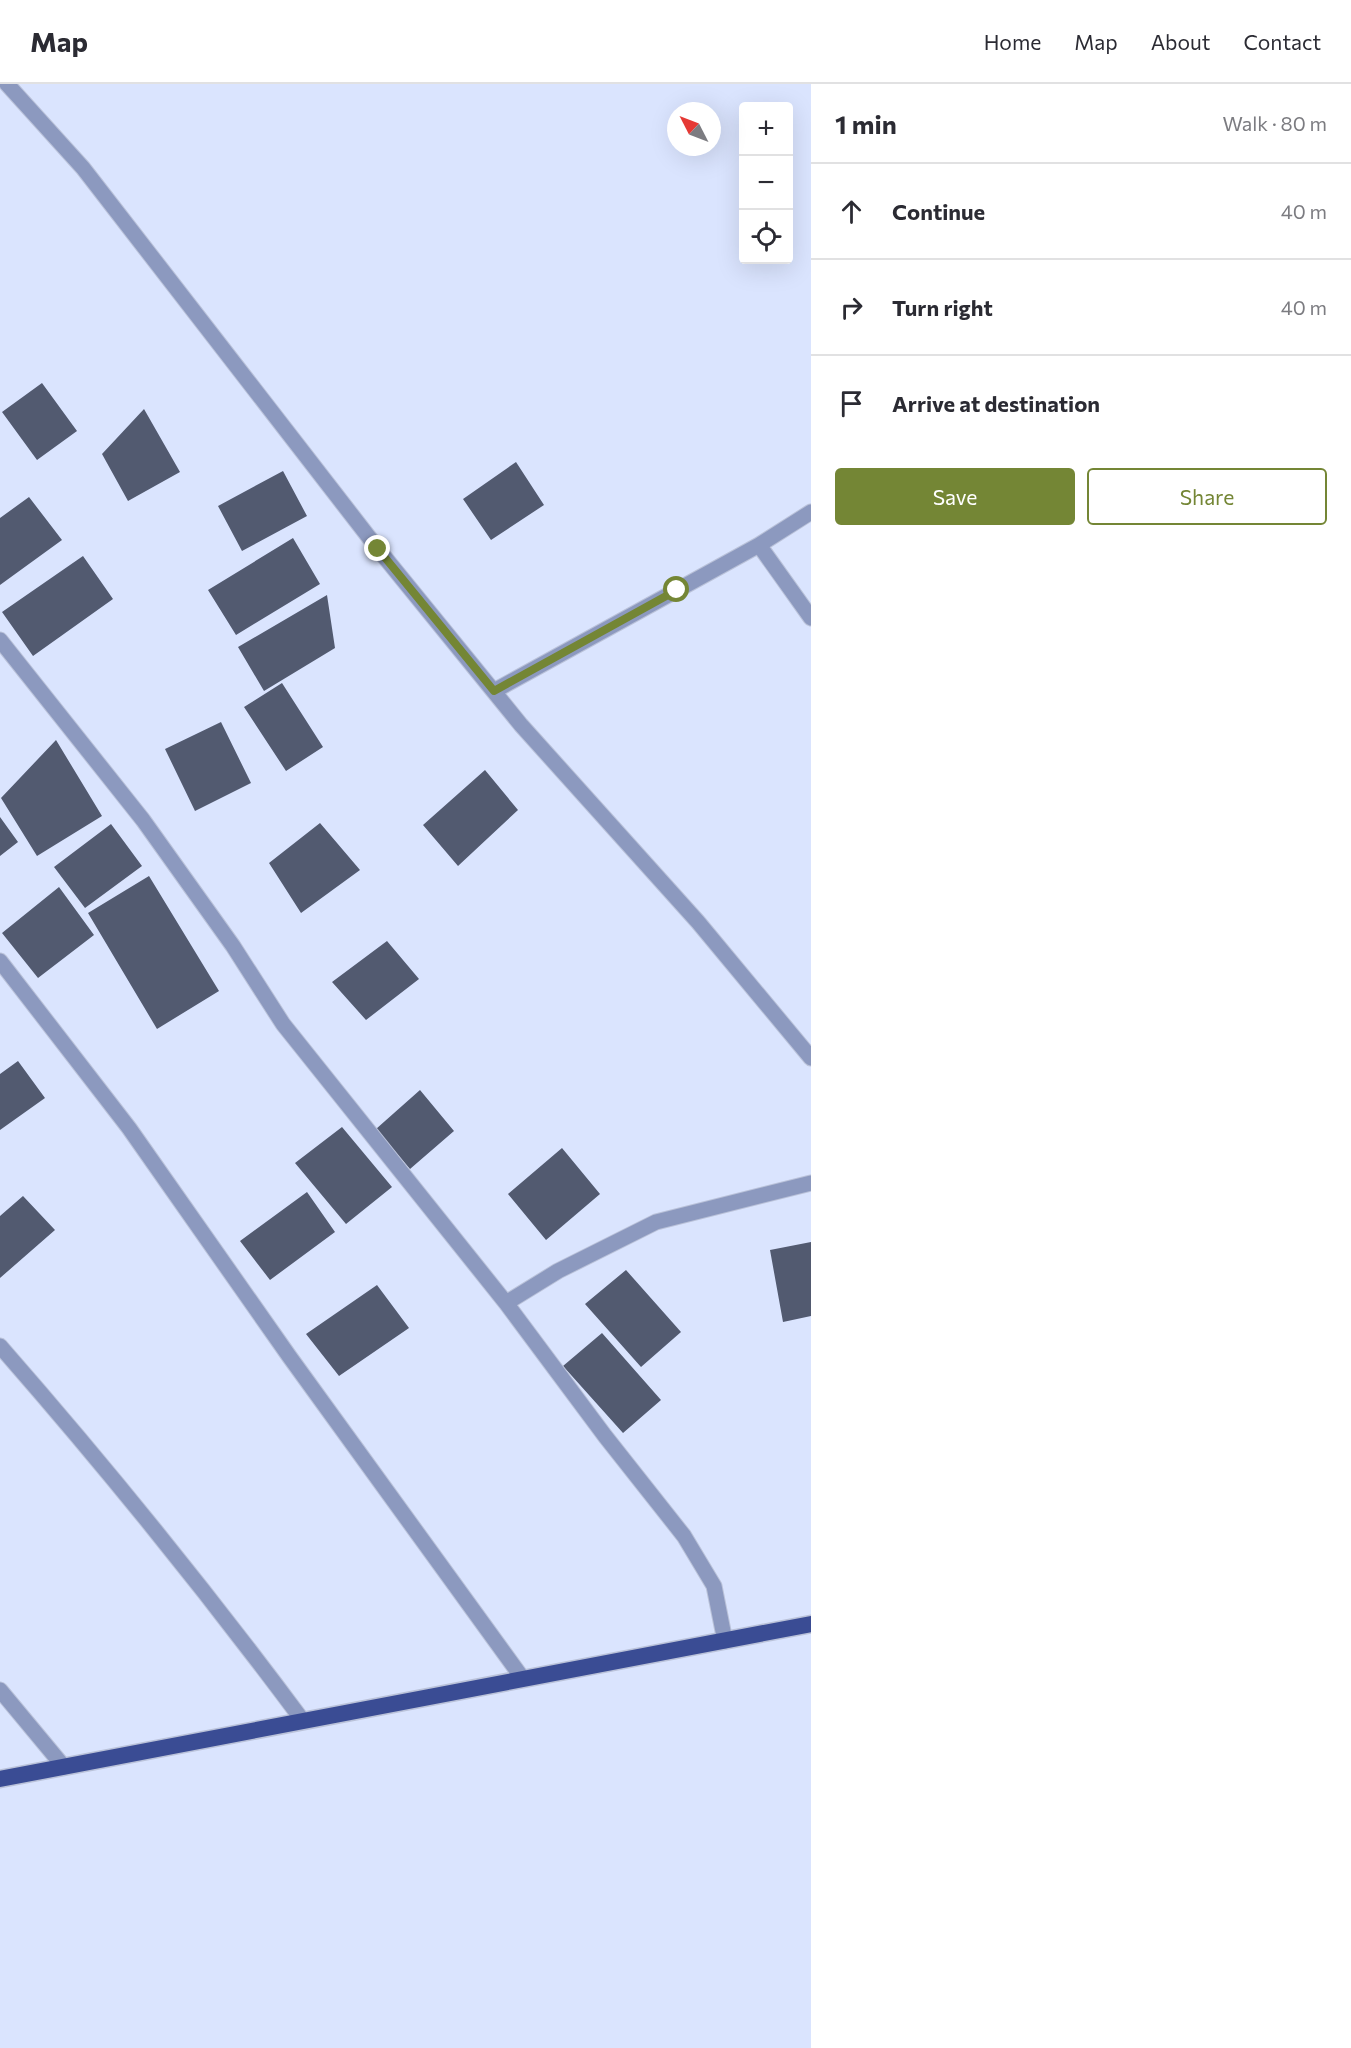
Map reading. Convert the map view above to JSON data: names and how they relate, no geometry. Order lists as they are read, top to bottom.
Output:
{
  "north": "top left",
  "page": {
    "header": "Map",
    "nav": [
      "Home",
      "Map",
      "About",
      "Contact"
    ],
    "heading": ["1 min", "Walk · 80 m"],
    "map_buttons": ["+", "−"],
    "list": [
      ["Continue", "40 m"],
      ["Turn right", "40 m"],
      "Arrive at destination"
    ],
    "buttons": ["Save", "Share"]
  }
}
